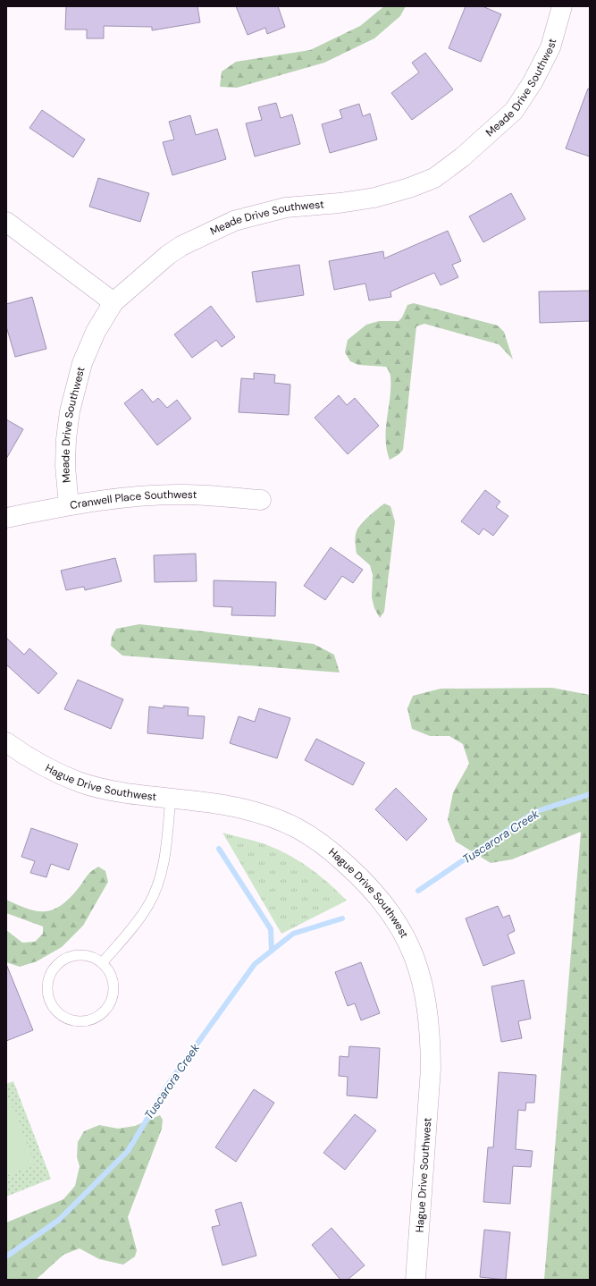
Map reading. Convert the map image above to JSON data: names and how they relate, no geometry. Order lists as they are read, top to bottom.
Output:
{
  "streets": {
    "street": ["Meade Drive Southwest", "Cranwell Place Southwest", "Hague Drive Southwest"]
  },
  "crossings": [
    ["Meade Drive Southwest", "Cranwell Place Southwest"]
  ],
  "water": ["Tuscarora Creek"]
}
